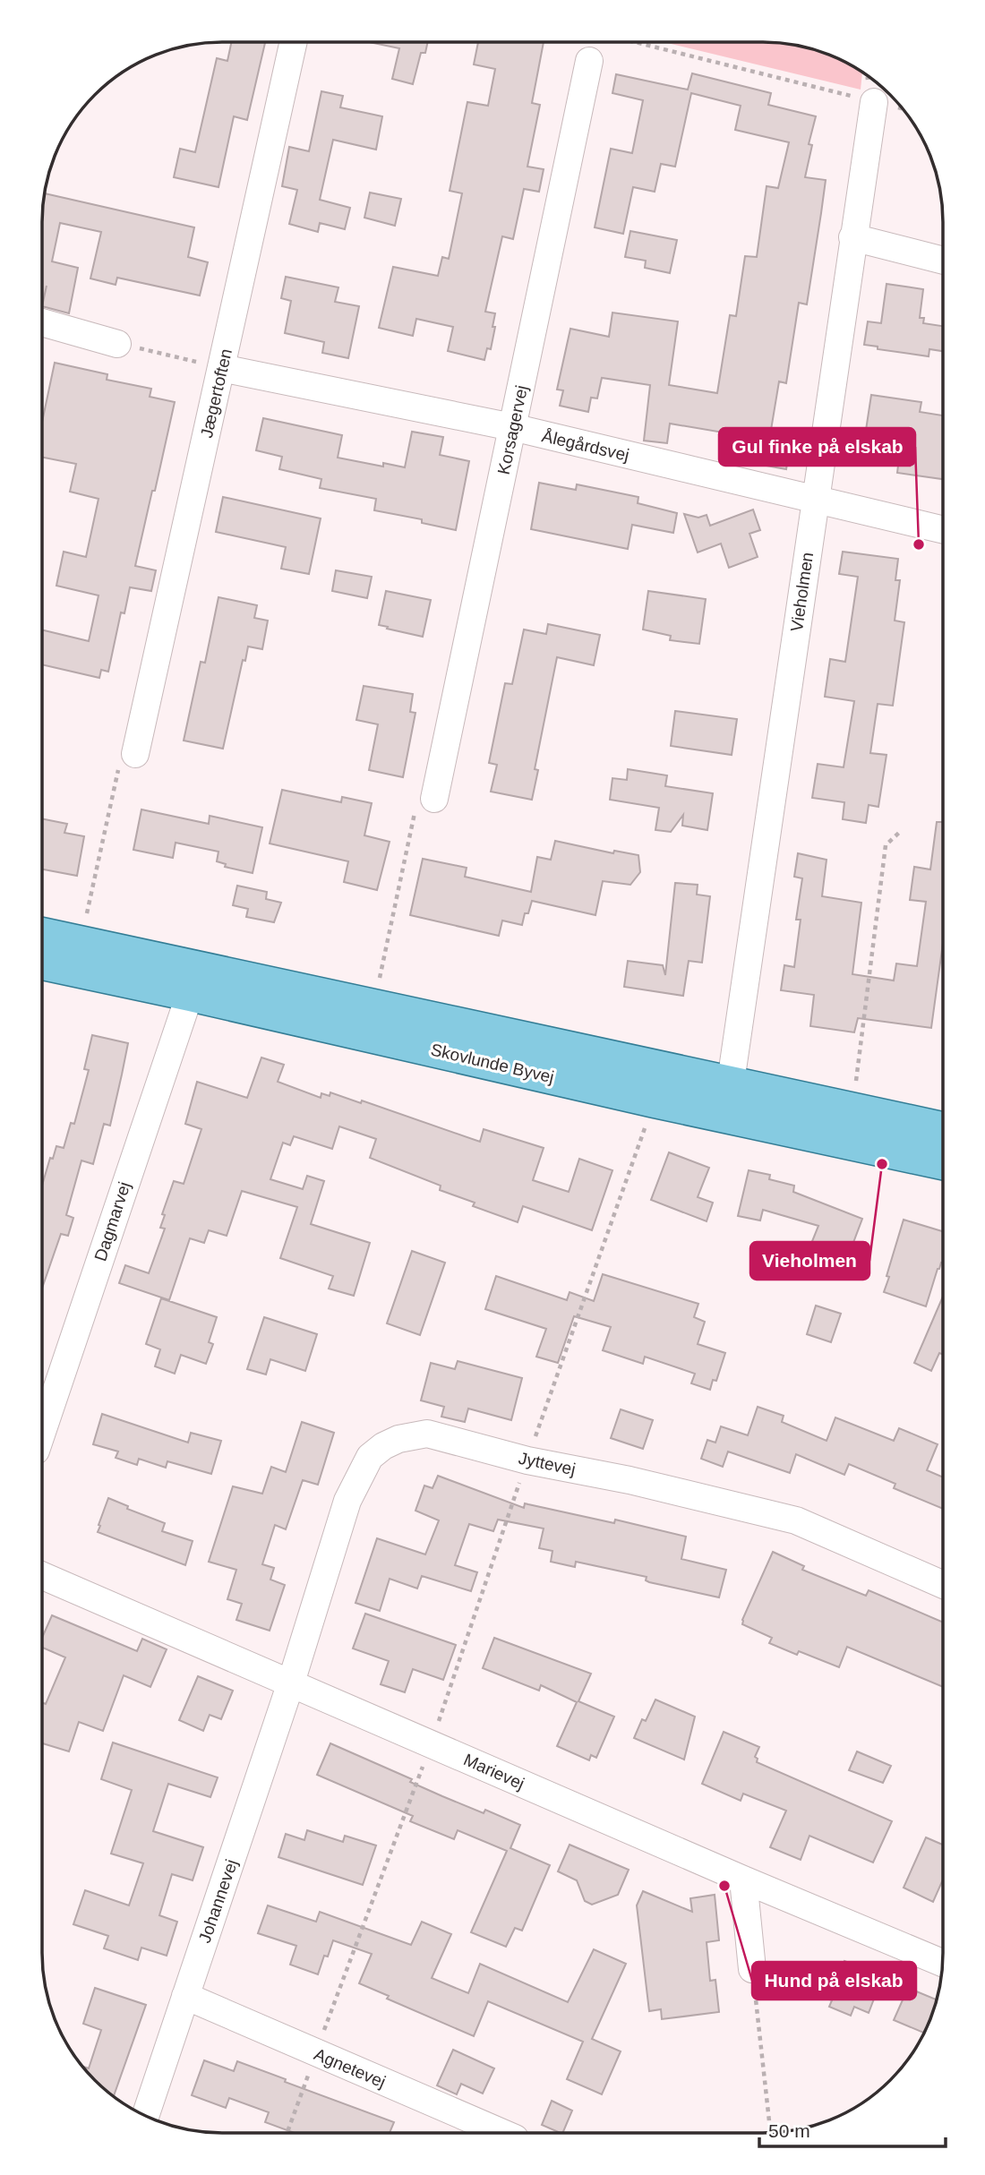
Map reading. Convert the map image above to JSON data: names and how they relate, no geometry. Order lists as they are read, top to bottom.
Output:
{
  "streets": {
    "main road": ["Skovlunde Byvej"],
    "street": [
      "Jægertoften",
      "Korsagervej",
      "Ålegårdsvej",
      "Vieholmen",
      "Dagmarvej",
      "Jyttevej",
      "Marievej",
      "Johannevej",
      "Agnetevej"
    ]
  },
  "crossings": [
    ["Jægertoften", "Ålegårdsvej"],
    ["Korsagervej", "Ålegårdsvej"],
    ["Ålegårdsvej", "Vieholmen"],
    ["Vieholmen", "Skovlunde Byvej"],
    ["Skovlunde Byvej", "Dagmarvej"],
    ["Jyttevej", "Marievej"],
    ["Jyttevej", "Johannevej"],
    ["Marievej", "Johannevej"],
    ["Johannevej", "Agnetevej"]
  ],
  "places": ["Gul finke på elskab", "Vieholmen", "Hund på elskab"],
  "scale_bar": "50 m"
}
